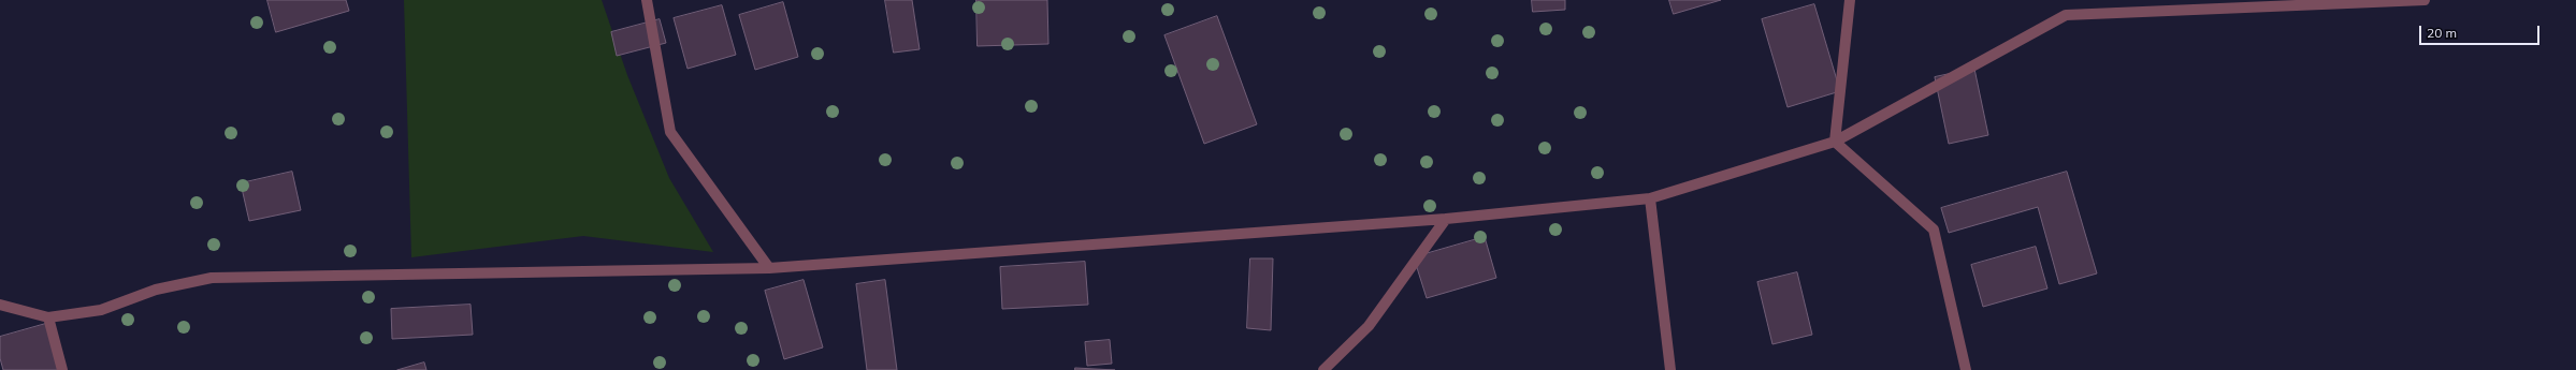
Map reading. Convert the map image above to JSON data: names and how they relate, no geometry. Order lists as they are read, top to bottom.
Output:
{
  "scale_bar": "20 m"
}
